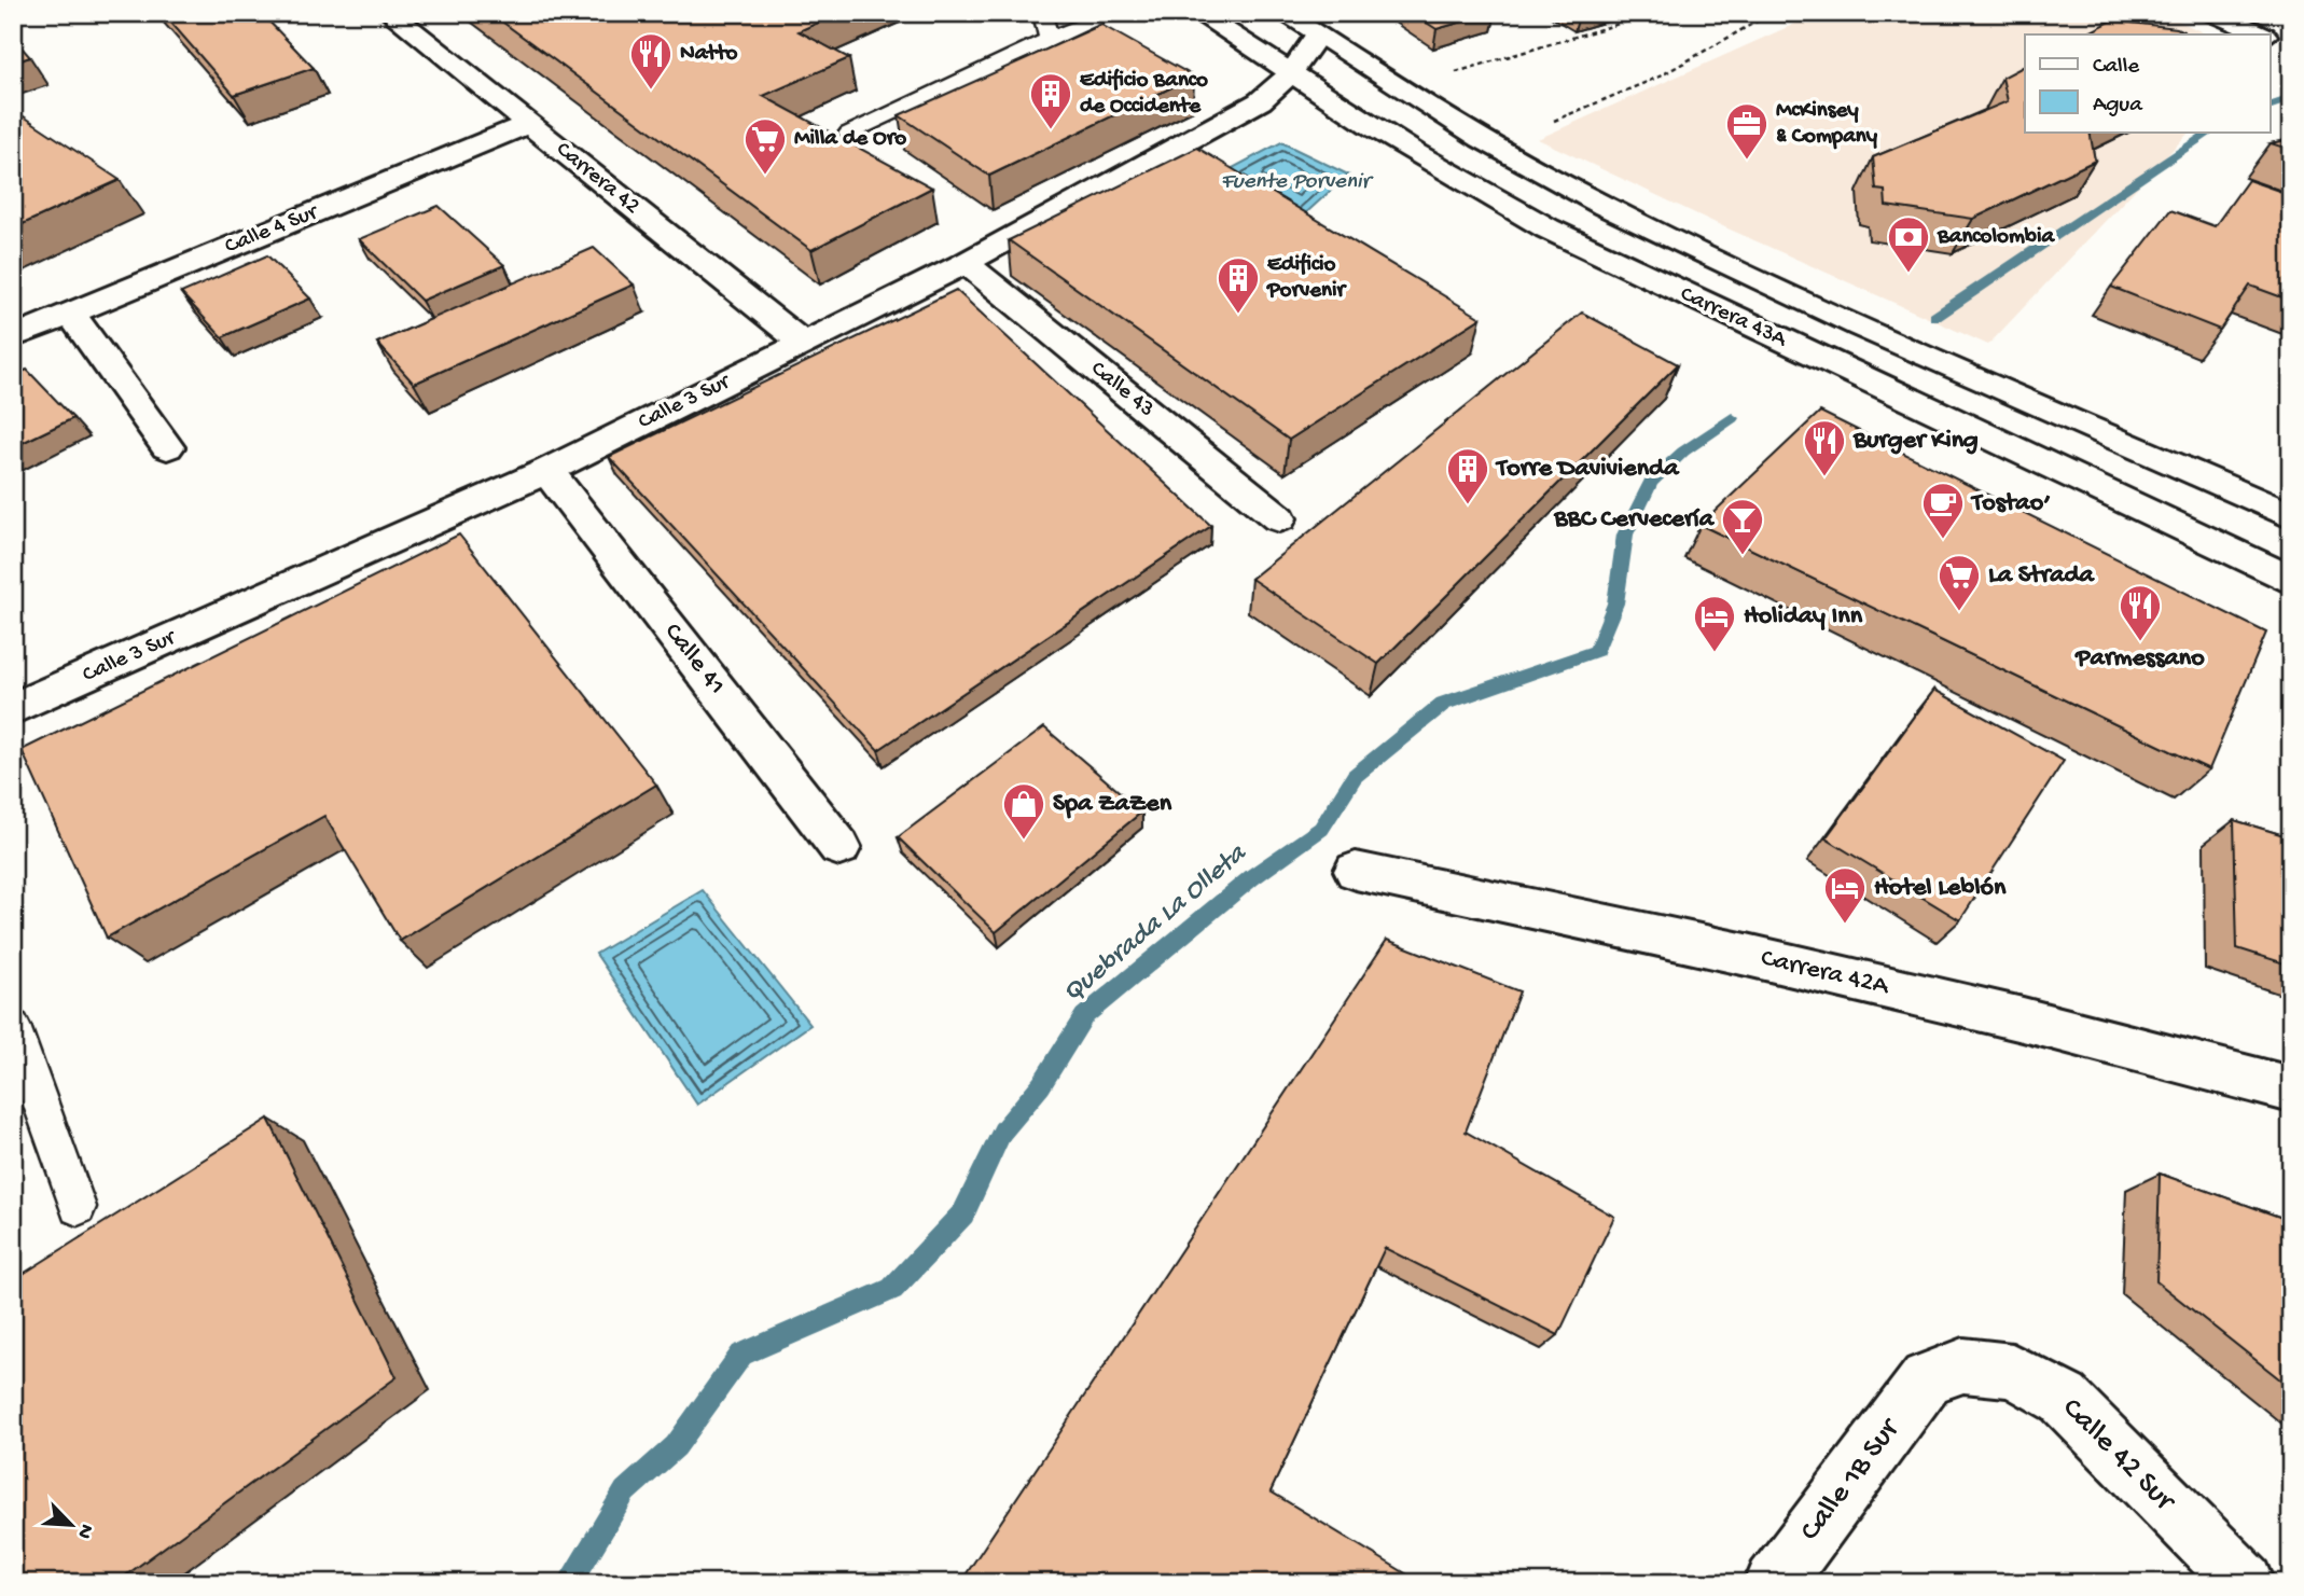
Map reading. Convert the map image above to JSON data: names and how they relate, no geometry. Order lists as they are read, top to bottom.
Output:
{
  "streets": {
    "street": [
      "Carrera 42",
      "Calle 4 Sur",
      "Carrera 43A",
      "Calle 43",
      "Calle 3 Sur",
      "Calle 41",
      "Carrera 42A",
      "Calle 42 Sur",
      "Calle 1B Sur"
    ]
  },
  "crossings": [
    ["Carrera 42", "Calle 4 Sur"],
    ["Carrera 42", "Calle 3 Sur"],
    ["Carrera 43A", "Calle 3 Sur"],
    ["Calle 43", "Calle 3 Sur"],
    ["Calle 3 Sur", "Calle 41"],
    ["Calle 42 Sur", "Calle 1B Sur"]
  ],
  "water": ["Fuente Porvenir", "Quebrada La Olleta"],
  "places": {
    "restaurant": ["Natto", "Burger King", "Parmessano"],
    "building": ["Edificio Banco de Occidente", "Edificio Porvenir", "Torre Davivienda"],
    "office": ["McKinsey & Company"],
    "supermarket": ["Milla de Oro", "La Strada"],
    "bank": ["Bancolombia"],
    "cafe": ["Tostao’"],
    "bar": ["BBC Cervecería"],
    "hotel": ["Holiday Inn", "Hotel Leblón"],
    "shop": ["Spa ZaZen"]
  },
  "legend": ["Calle", "Agua"],
  "north": "bottom right"
}
